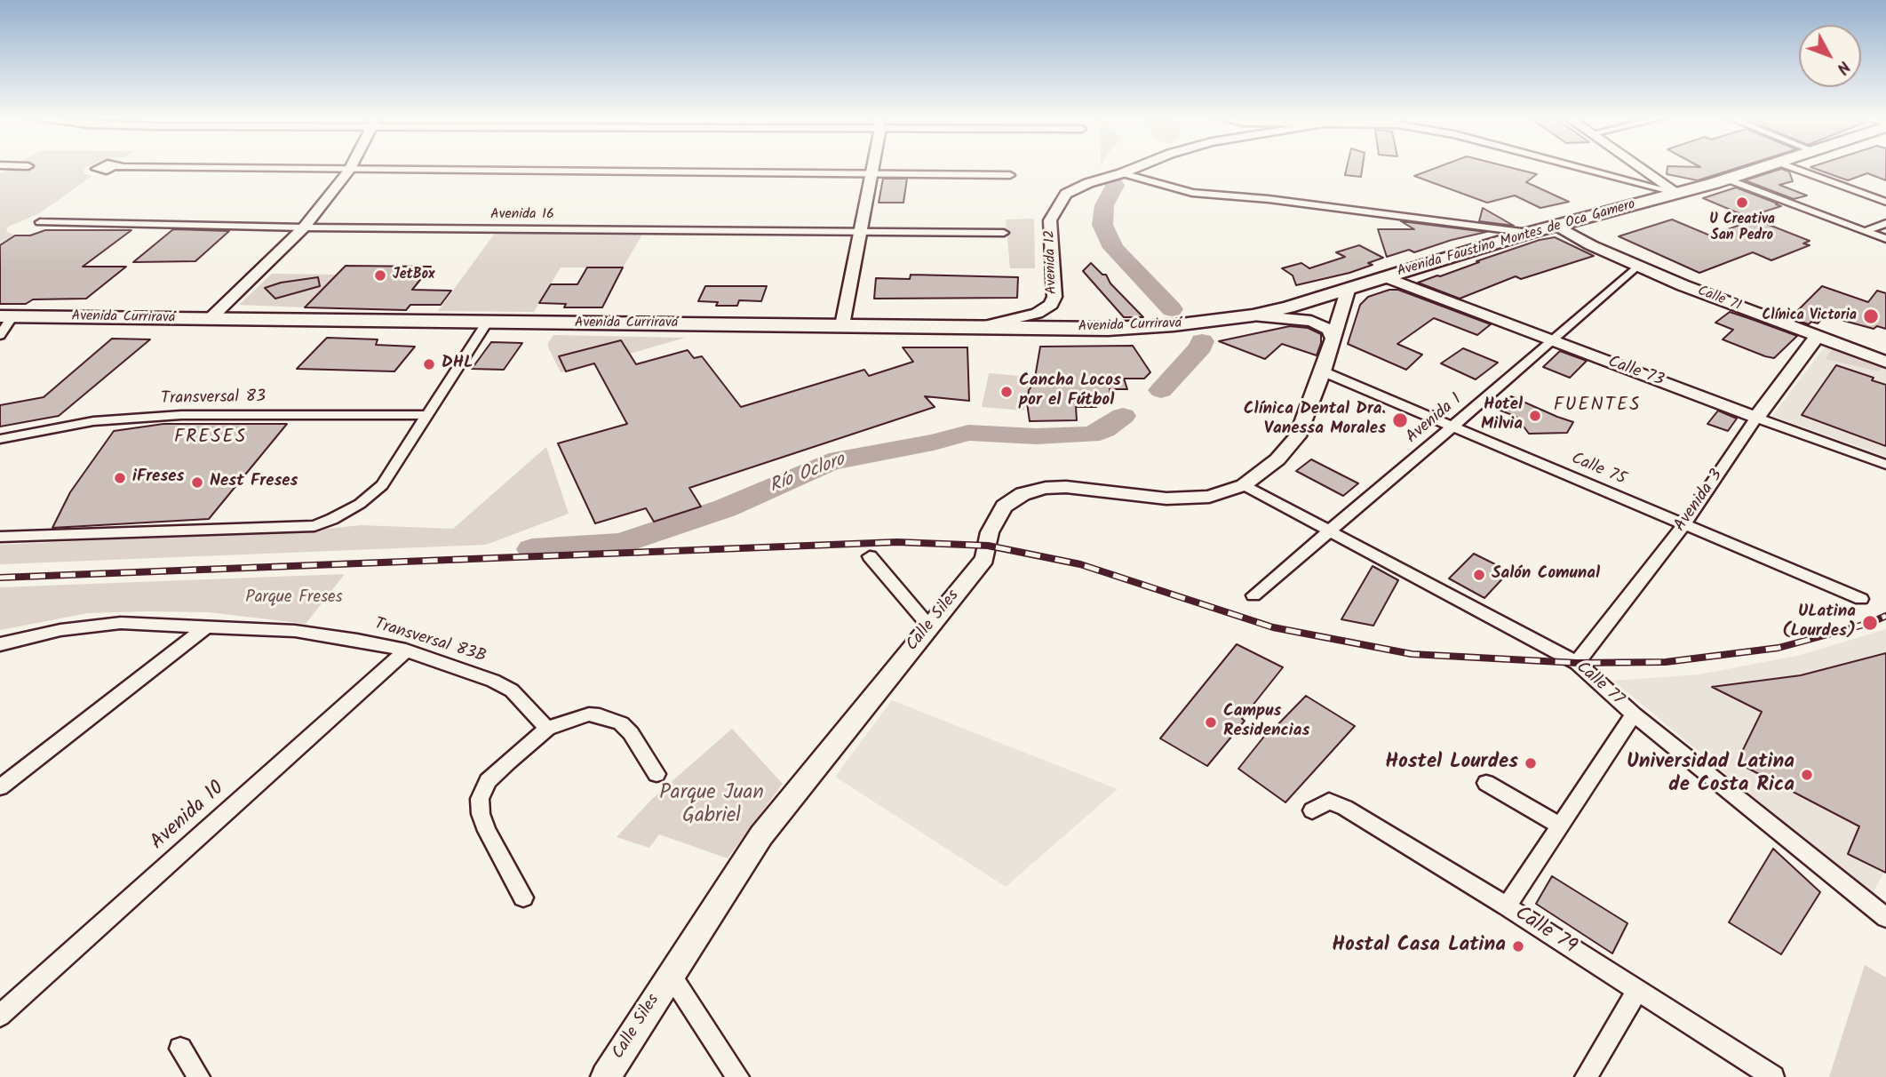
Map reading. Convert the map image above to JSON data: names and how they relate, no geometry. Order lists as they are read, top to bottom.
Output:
{
  "streets": {
    "highway": ["Avenida Faustino Montes de Oca Gamero", "Avenida Curriravá"],
    "main road": ["Calle 71", "Calle 73", "Avenida 3"],
    "street": [
      "Avenida 16",
      "Avenida 12",
      "Transversal 83",
      "Avenida 1",
      "Calle 75",
      "Calle Siles",
      "Transversal 83B",
      "Calle 77",
      "Avenida 10",
      "Calle 79"
    ]
  },
  "crossings": [
    ["Avenida Faustino Montes de Oca Gamero", "Calle 71"],
    ["Avenida Faustino Montes de Oca Gamero", "Avenida Curriravá"],
    ["Avenida Faustino Montes de Oca Gamero", "Calle 73"],
    ["Avenida Faustino Montes de Oca Gamero", "Calle Siles"],
    ["Avenida 12", "Avenida Curriravá"],
    ["Calle 71", "Avenida 1"],
    ["Calle 71", "Avenida 3"],
    ["Calle 73", "Avenida 1"],
    ["Calle 73", "Avenida 3"],
    ["Avenida 1", "Calle 75"],
    ["Avenida 1", "Calle 77"],
    ["Calle 75", "Avenida 3"],
    ["Calle 75", "Calle Siles"],
    ["Avenida 3", "Calle 77"],
    ["Calle Siles", "Calle 77"],
    ["Transversal 83B", "Avenida 10"]
  ],
  "districts": ["FUENTES", "FRESES"],
  "water": ["Río Ocloro"],
  "parks": ["Parque Freses", "Parque Juan Gabriel"],
  "places": [
    "U Creativa San Pedro",
    "JetBox",
    "Clínica Victoria",
    "DHL",
    "Cancha Locos por el Fútbol",
    "Hotel Milvia",
    "Clínica Dental Dra. Vanessa Morales",
    "iFreses",
    "Nest Freses",
    "Salón Comunal",
    "ULatina (Lourdes)",
    "Campus Residencias",
    "Hostel Lourdes",
    "Universidad Latina de Costa Rica",
    "Hostal Casa Latina"
  ],
  "north": "bottom right"
}
